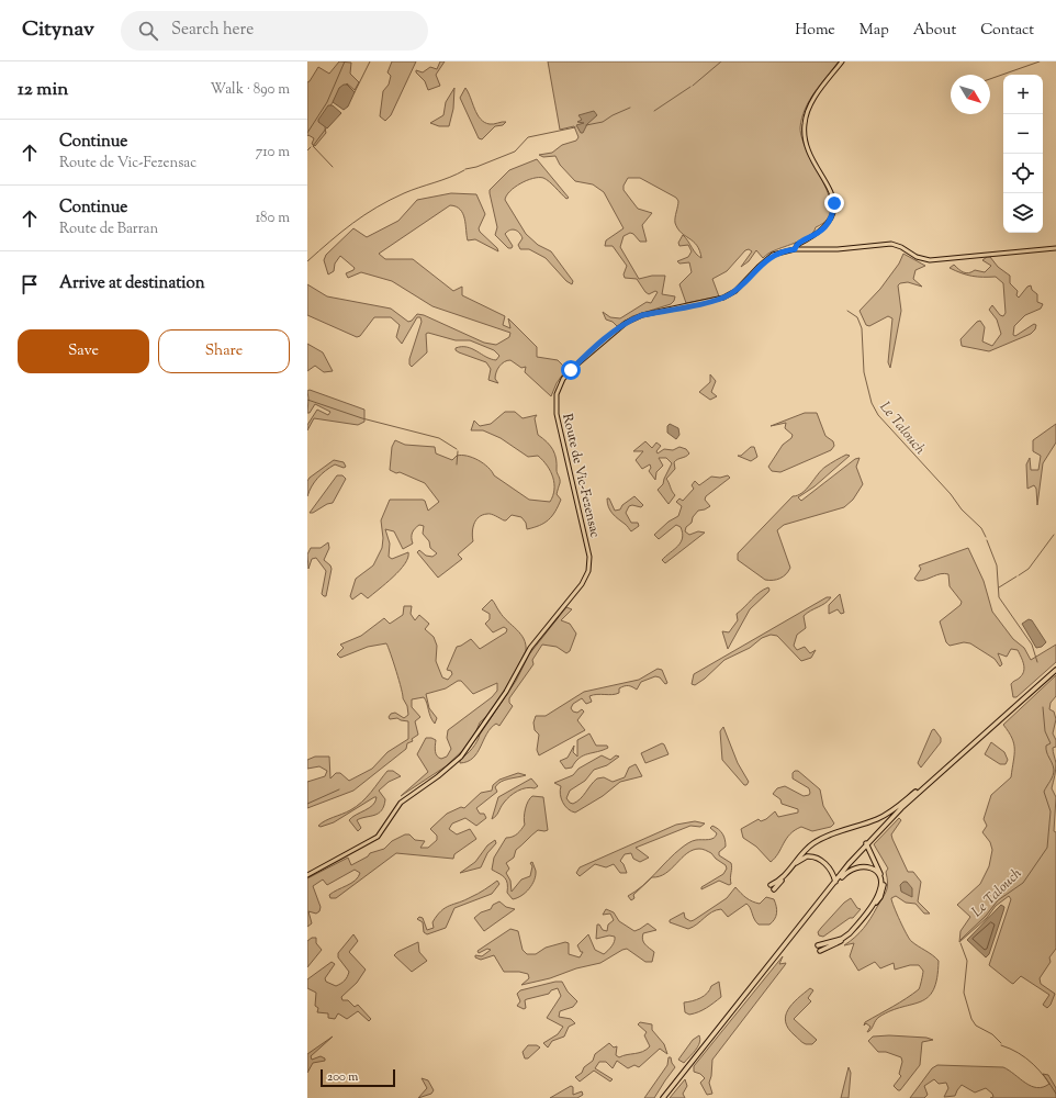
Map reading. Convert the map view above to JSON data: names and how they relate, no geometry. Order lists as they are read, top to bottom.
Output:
{
  "streets": {
    "main road": ["Route de Vic-Fezensac"]
  },
  "water": ["Le Talouch"],
  "scale_bar": "200 m",
  "north": "bottom right",
  "page": {
    "header": "Citynav",
    "search": "Search here",
    "nav": [
      "Home",
      "Map",
      "About",
      "Contact"
    ],
    "heading": ["12 min", "Walk · 890 m"],
    "map_buttons": ["+", "−"],
    "list": [
      ["Continue", "Route de Vic-Fezensac", "710 m"],
      ["Continue", "Route de Barran", "180 m"],
      "Arrive at destination"
    ],
    "buttons": ["Save", "Share"],
    "scale": "200 m"
  }
}
